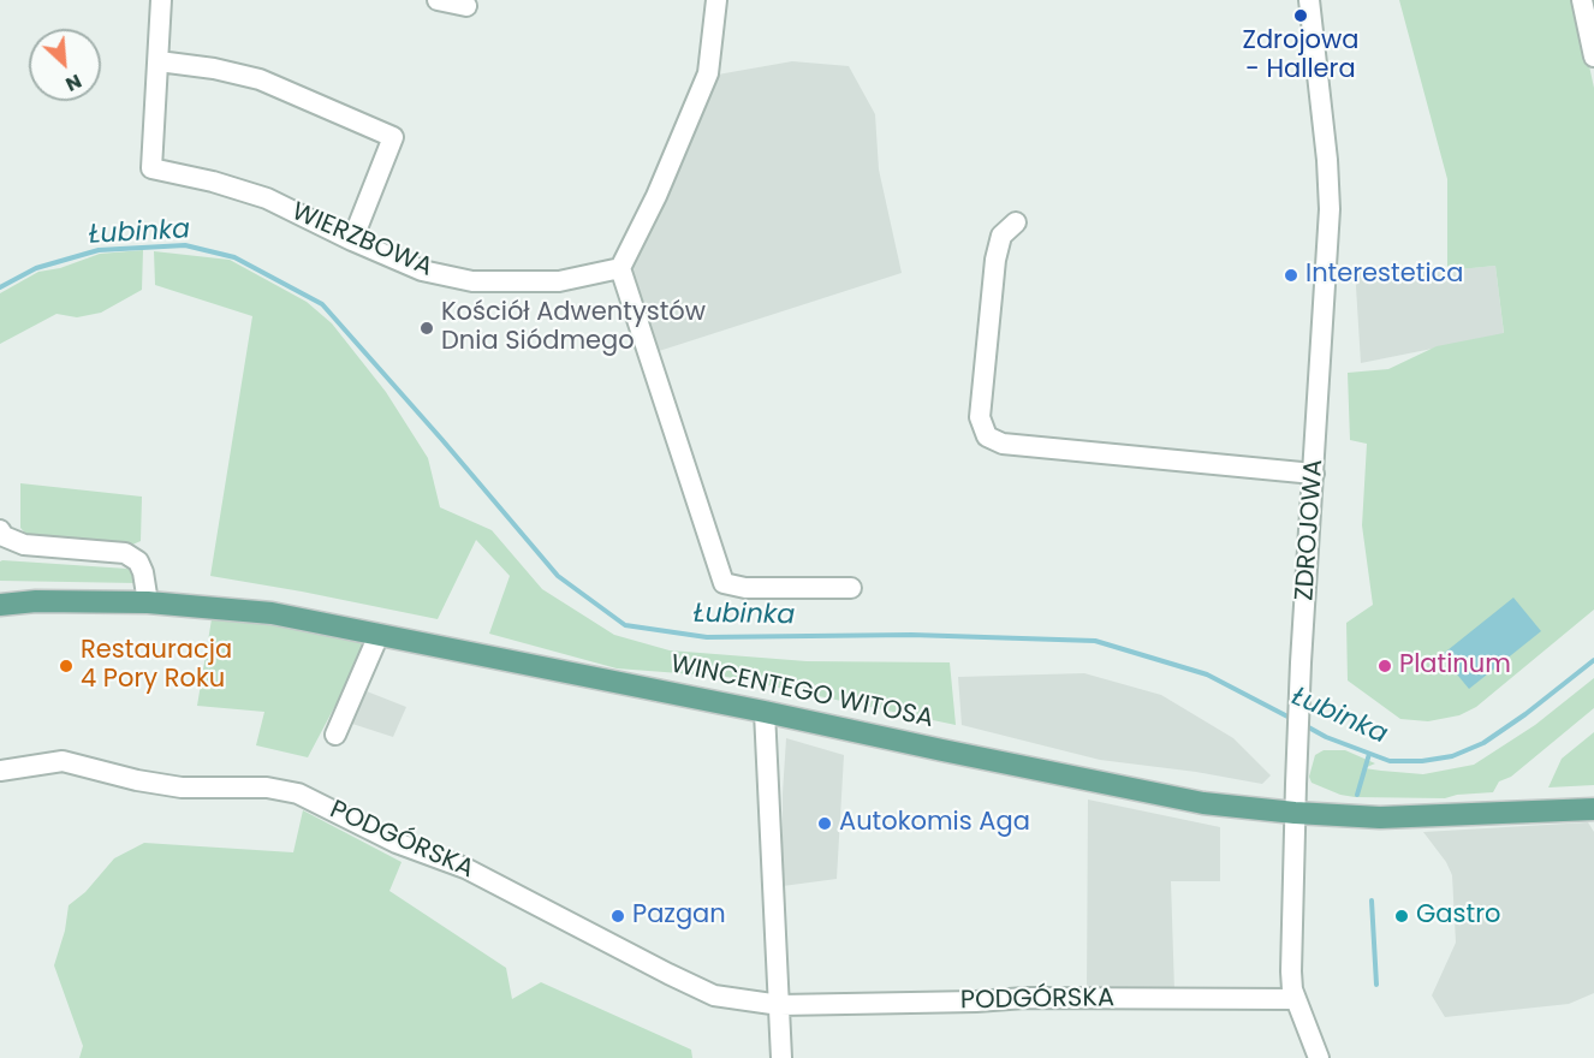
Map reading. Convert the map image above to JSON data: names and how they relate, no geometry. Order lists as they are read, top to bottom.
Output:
{
  "streets": {
    "main road": ["WINCENTEGO WITOSA"],
    "street": ["WIERZBOWA", "ZDROJOWA", "PODGÓRSKA"]
  },
  "crossings": [
    ["ZDROJOWA", "WINCENTEGO WITOSA"],
    ["ZDROJOWA", "PODGÓRSKA"]
  ],
  "water": ["Łubinka"],
  "places": [
    "Zdrojowa - Hallera",
    "Interestetica",
    "Kościół Adwentystów Dnia Siódmego",
    "Restauracja 4 Pory Roku",
    "Platinum",
    "Autokomis Aga",
    "Pazgan",
    "Gastro"
  ],
  "north": "bottom right"
}
